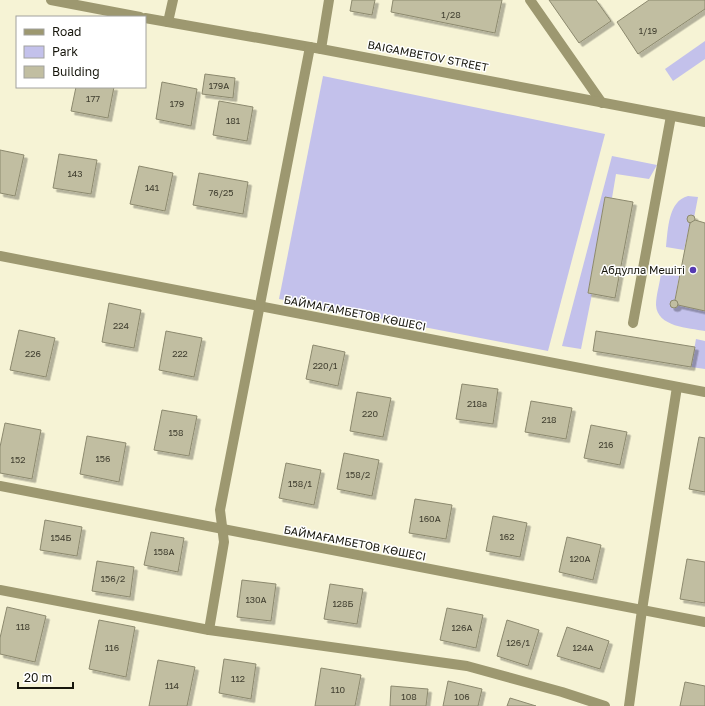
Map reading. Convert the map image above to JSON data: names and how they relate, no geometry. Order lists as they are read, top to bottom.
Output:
{
  "streets": {
    "street": ["BAIGAMBETOV STREET", "БАЙМАГАМБЕТОВ КӨШЕСІ", "БАЙМАҒАМБЕТОВ КӨШЕСІ"]
  },
  "places": ["Абдулла Мешіті"],
  "house_numbers": [
    "1/28",
    "1/19",
    "179А",
    "177",
    "179",
    "181",
    "143",
    "141",
    "76/25",
    "224",
    "226",
    "222",
    "220/1",
    "218а",
    "220",
    "218",
    "158",
    "216",
    "156",
    "152",
    "158/2",
    "158/1",
    "160А",
    "162",
    "154Б",
    "158А",
    "120А",
    "156/2",
    "130А",
    "128Б",
    "118",
    "126А",
    "126/1",
    "116",
    "124А",
    "112",
    "114",
    "110",
    "108",
    "106"
  ],
  "legend": ["Road", "Park", "Building"],
  "scale_bar": "20 m"
}
